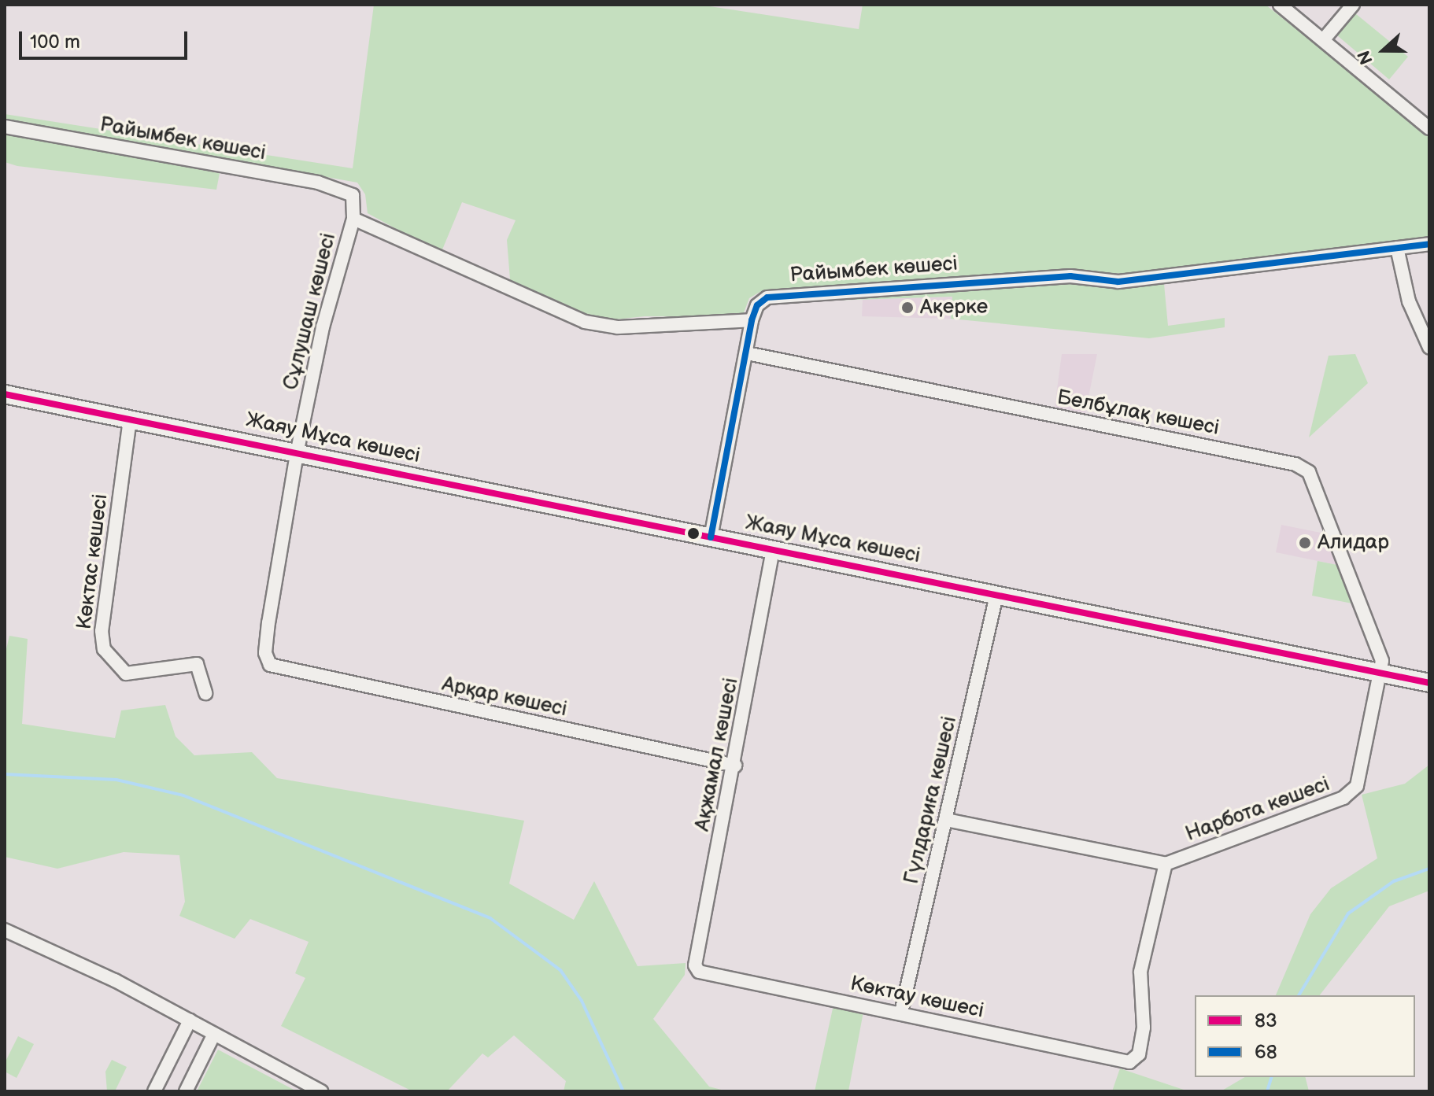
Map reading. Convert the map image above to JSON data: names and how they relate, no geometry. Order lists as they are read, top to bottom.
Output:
{
  "streets": {
    "street": [
      "Райымбек көшесі",
      "Сұлушаш көшесі",
      "Белбұлақ көшесі",
      "Жаяу Мұса көшесі",
      "Көктас көшесі",
      "Арқар көшесі",
      "Ақжамал көшесі",
      "Гүлдариға көшесі",
      "Нарбота көшесі",
      "Көктау көшесі"
    ]
  },
  "crossings": [
    ["Райымбек көшесі", "Сұлушаш көшесі"],
    ["Сұлушаш көшесі", "Жаяу Мұса көшесі"],
    ["Сұлушаш көшесі", "Арқар көшесі"],
    ["Белбұлақ көшесі", "Жаяу Мұса көшесі"],
    ["Белбұлақ көшесі", "Нарбота көшесі"],
    ["Жаяу Мұса көшесі", "Көктас көшесі"],
    ["Жаяу Мұса көшесі", "Ақжамал көшесі"],
    ["Жаяу Мұса көшесі", "Гүлдариға көшесі"],
    ["Жаяу Мұса көшесі", "Нарбота көшесі"],
    ["Арқар көшесі", "Ақжамал көшесі"],
    ["Ақжамал көшесі", "Көктау көшесі"],
    ["Гүлдариға көшесі", "Көктау көшесі"],
    ["Нарбота көшесі", "Көктау көшесі"]
  ],
  "places": ["Ақерке", "Алидар"],
  "lines": ["transit line 68", "transit line 83"],
  "legend": ["83", "68"],
  "scale_bar": "100 m",
  "north": "left"
}
